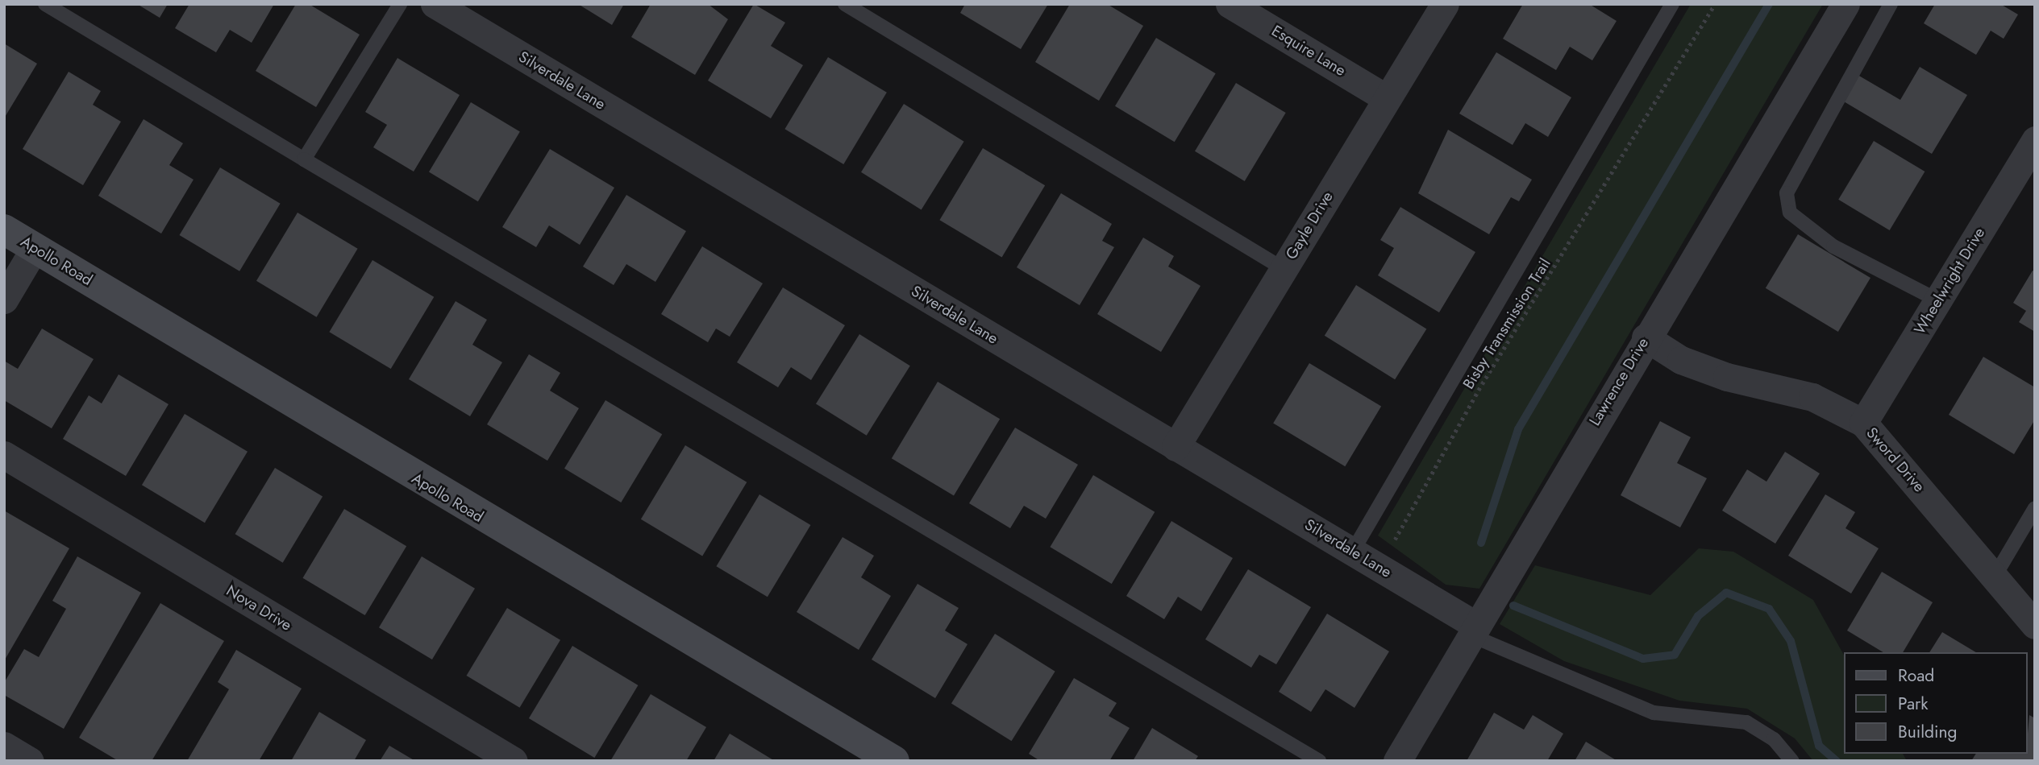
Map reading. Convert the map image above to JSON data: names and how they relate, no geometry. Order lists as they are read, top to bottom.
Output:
{
  "streets": {
    "street": [
      "Esquire Lane",
      "Silverdale Lane",
      "Gayle Drive",
      "Apollo Road",
      "Wheelwright Drive",
      "Lawrence Drive",
      "Sword Drive",
      "Nova Drive"
    ],
    "path": ["Bisby Transmission Trail"]
  },
  "crossings": [
    ["Esquire Lane", "Gayle Drive"],
    ["Silverdale Lane", "Gayle Drive"],
    ["Silverdale Lane", "Lawrence Drive"],
    ["Wheelwright Drive", "Sword Drive"],
    ["Lawrence Drive", "Sword Drive"]
  ],
  "legend": ["Road", "Park", "Building"]
}
